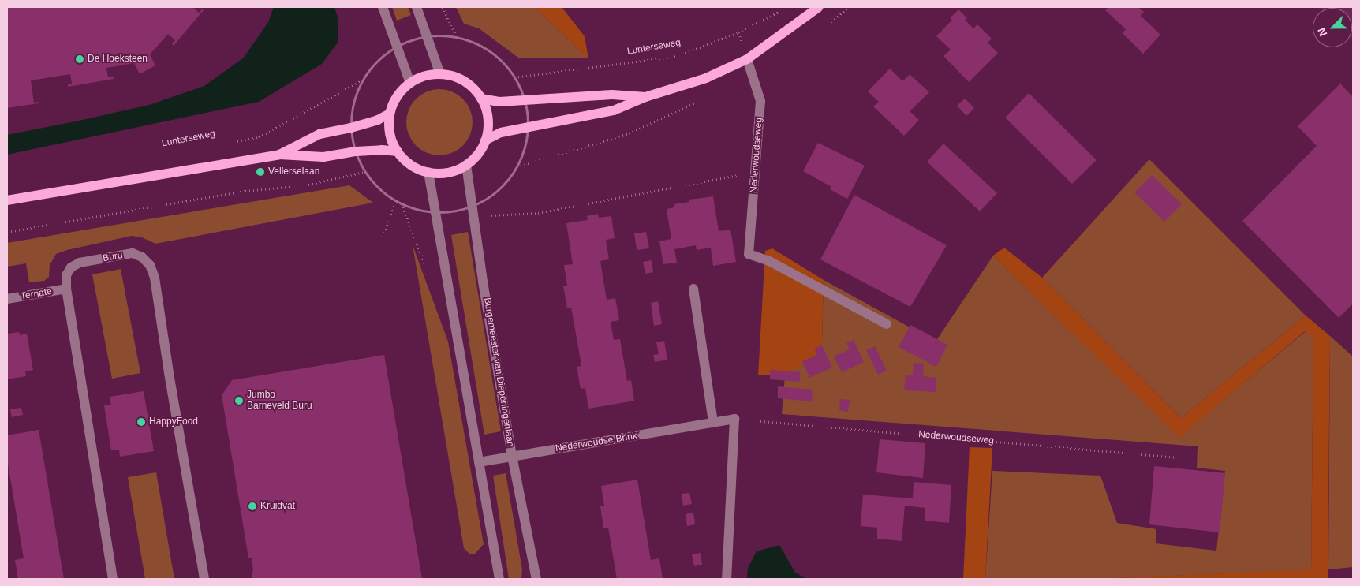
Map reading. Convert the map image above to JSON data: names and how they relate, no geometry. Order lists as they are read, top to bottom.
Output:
{
  "streets": {
    "street": [
      "Nederwoudseweg",
      "Buru",
      "Ternate",
      "Burgemeester van Diepeningenlaan",
      "Nederwoudse Brink"
    ],
    "path": ["Lunterseweg"]
  },
  "crossings": [
    ["Nederwoudseweg", "Nederwoudse Brink"],
    ["Buru", "Ternate"],
    ["Burgemeester van Diepeningenlaan", "Nederwoudse Brink"]
  ],
  "places": [
    "De Hoeksteen",
    "Vellerselaan",
    "Jumbo Barneveld Buru",
    "HappyFood",
    "Kruidvat"
  ],
  "north": "bottom left"
}
